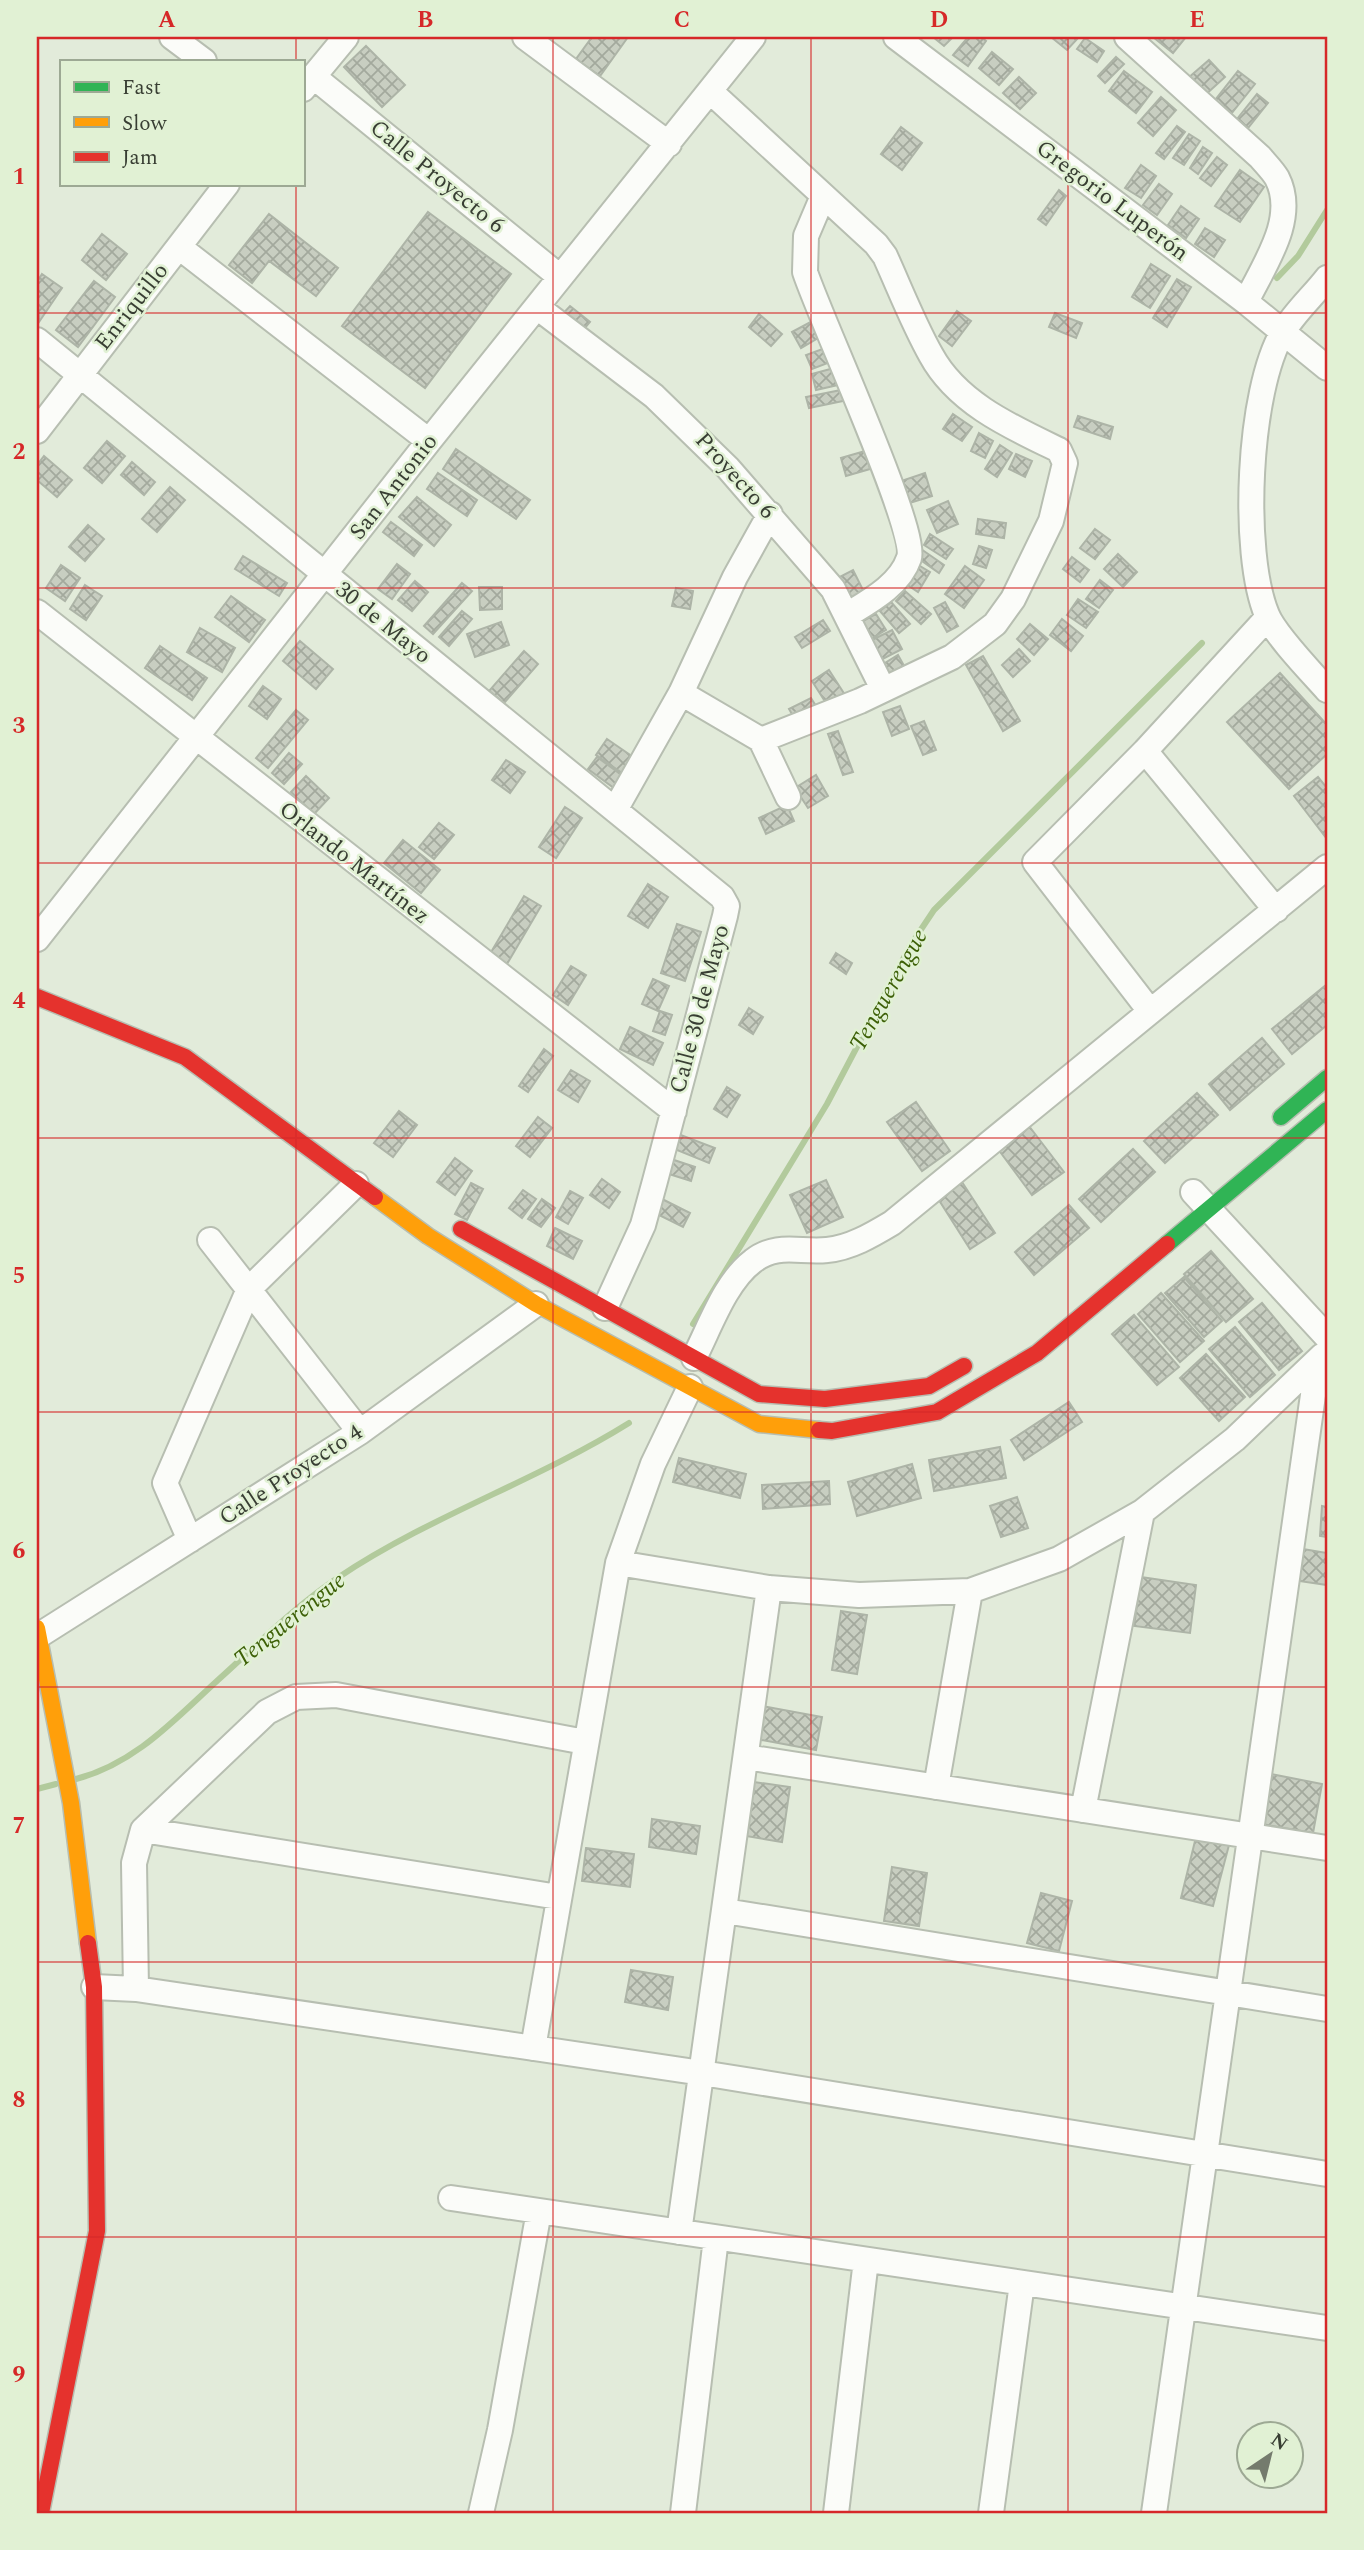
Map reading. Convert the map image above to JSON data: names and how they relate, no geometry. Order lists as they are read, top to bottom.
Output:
{
  "streets": {
    "street": [
      "Calle Proyecto 6",
      "Gregorio Luperón",
      "Enriquillo",
      "Proyecto 6",
      "San Antonio",
      "30 de Mayo",
      "Orlando Martínez",
      "Calle 30 de Mayo",
      "Calle Proyecto 4"
    ]
  },
  "crossings": [
    ["Calle Proyecto 6", "San Antonio"],
    ["Enriquillo", "30 de Mayo"],
    ["Proyecto 6", "San Antonio"],
    ["San Antonio", "30 de Mayo"],
    ["San Antonio", "Orlando Martínez"],
    ["30 de Mayo", "Calle 30 de Mayo"],
    ["Orlando Martínez", "Calle 30 de Mayo"]
  ],
  "water": ["Tenguerengue"],
  "legend": ["Fast", "Slow", "Jam"],
  "north": "top right",
  "grid": {
    "columns": [
      "A",
      "B",
      "C",
      "D",
      "E"
    ],
    "rows": [
      "1",
      "2",
      "3",
      "4",
      "5",
      "6",
      "7",
      "8",
      "9"
    ]
  }
}
